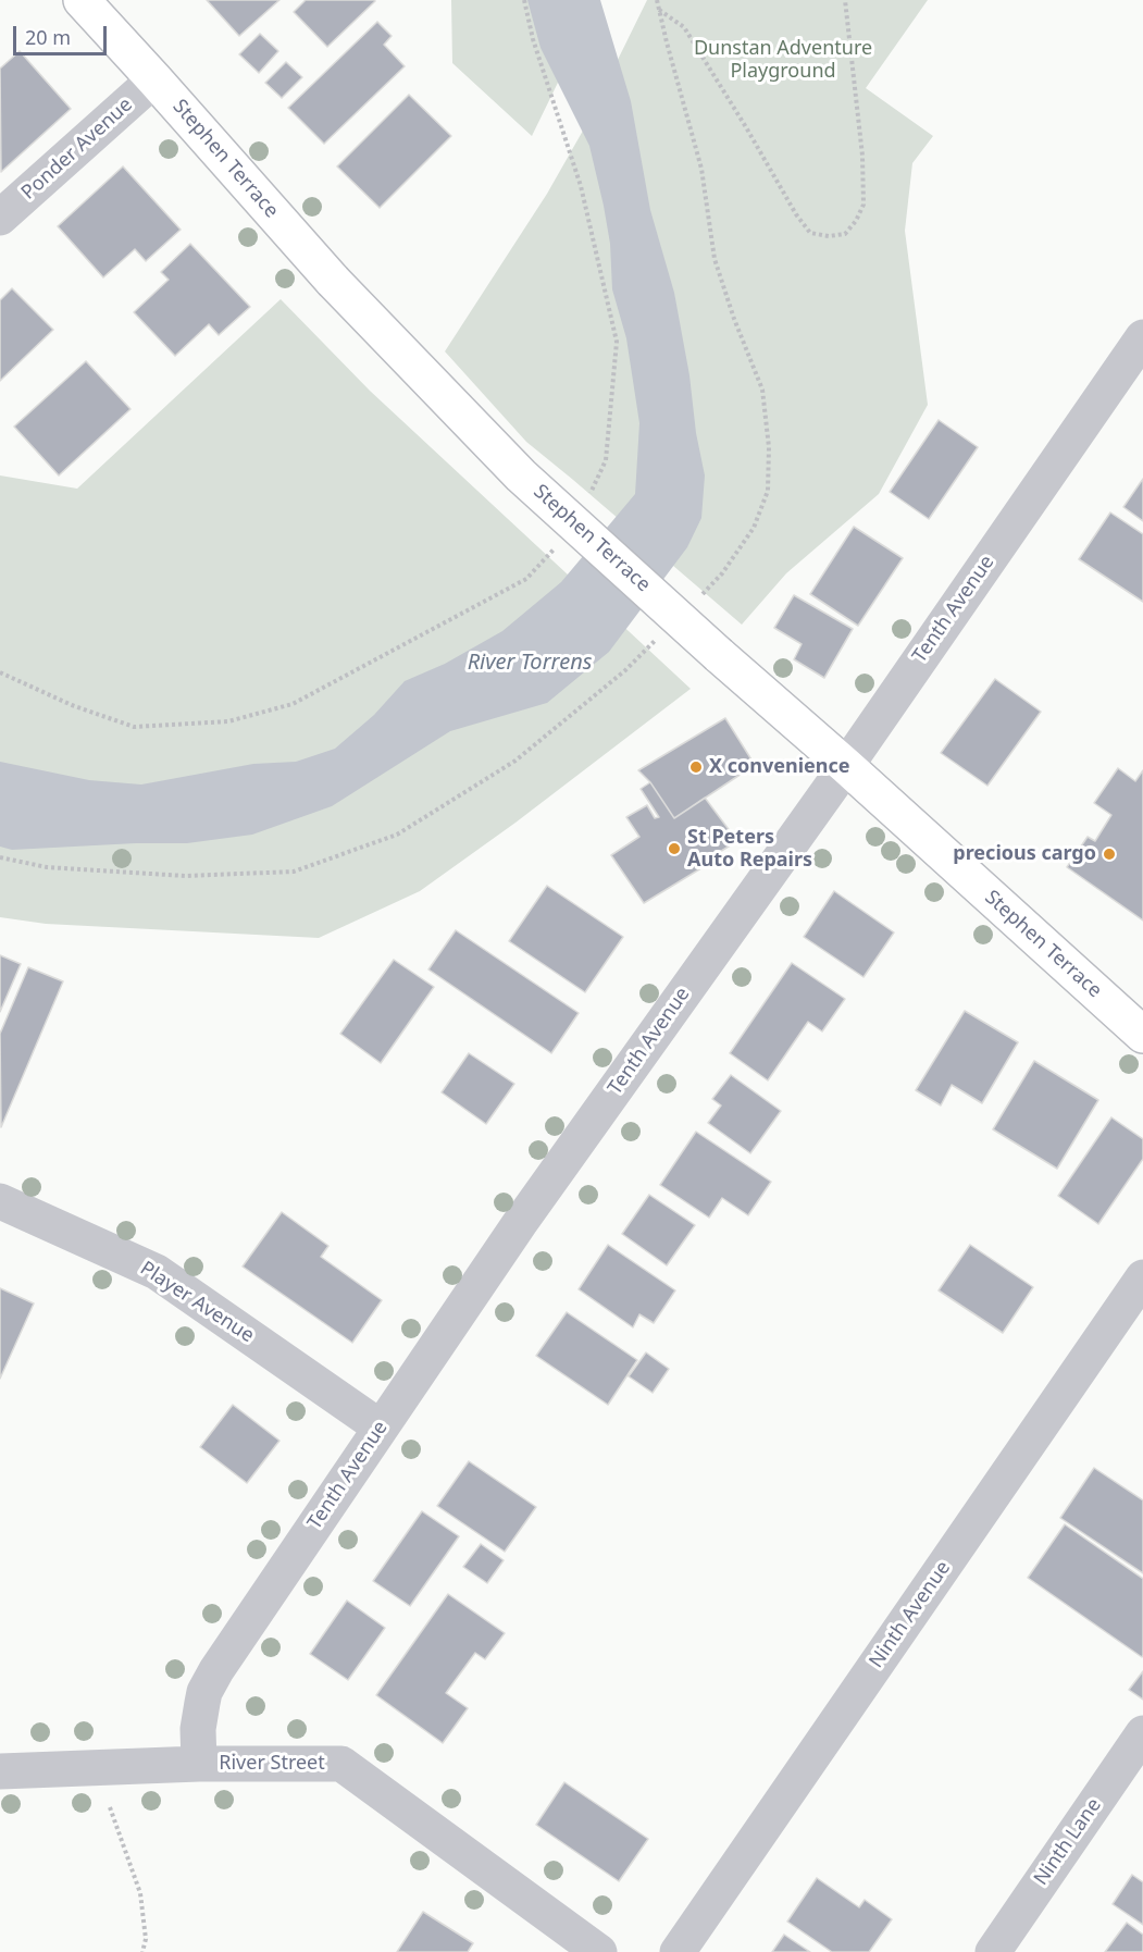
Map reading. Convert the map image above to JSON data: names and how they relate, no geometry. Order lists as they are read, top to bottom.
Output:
{
  "streets": {
    "main road": ["Stephen Terrace"],
    "street": [
      "Ponder Avenue",
      "Tenth Avenue",
      "Player Avenue",
      "Ninth Avenue",
      "River Street",
      "Ninth Lane"
    ]
  },
  "crossings": [
    ["Ponder Avenue", "Stephen Terrace"],
    ["Stephen Terrace", "Tenth Avenue"],
    ["Tenth Avenue", "Player Avenue"],
    ["Tenth Avenue", "River Street"]
  ],
  "water": ["River Torrens"],
  "parks": ["Dunstan Adventure Playground"],
  "places": ["X convenience", "St Peters Auto Repairs", "precious cargo"],
  "scale_bar": "20 m"
}
